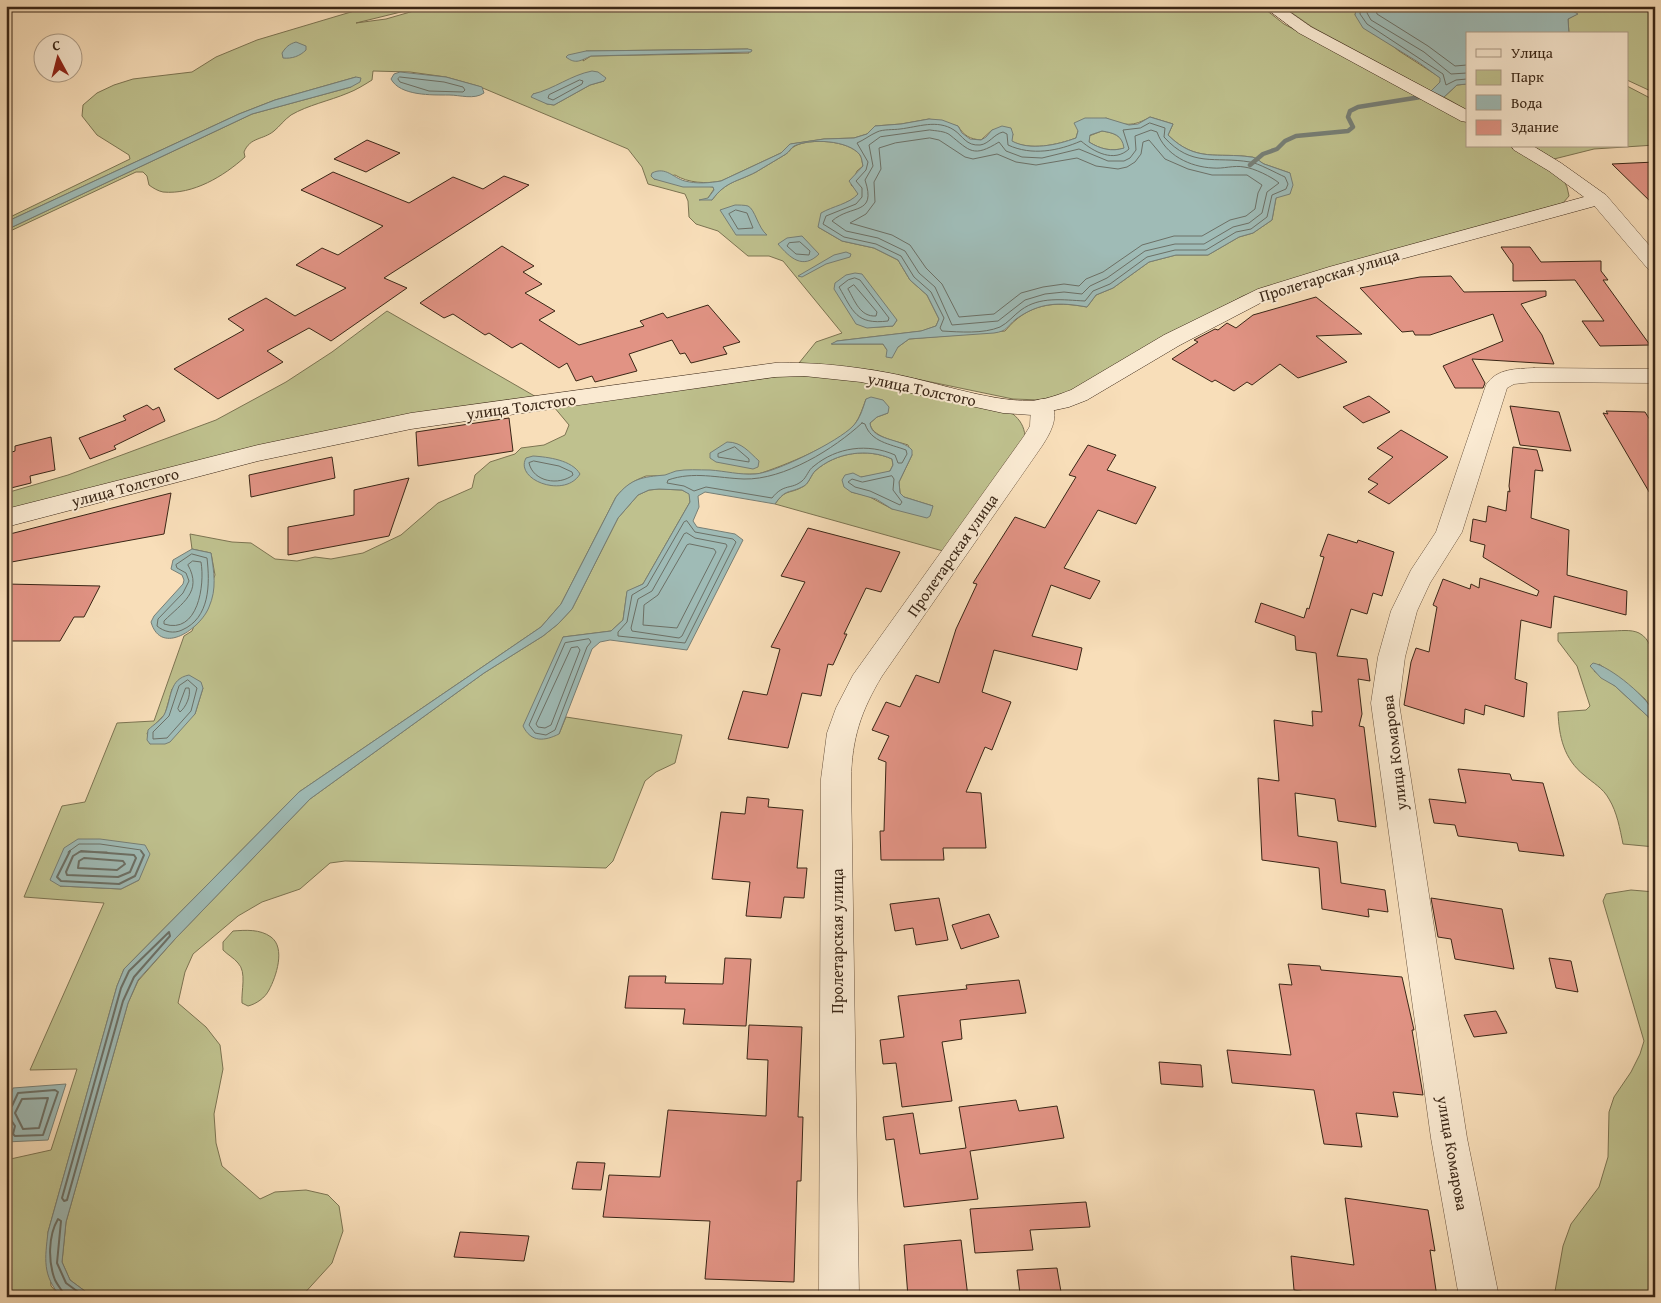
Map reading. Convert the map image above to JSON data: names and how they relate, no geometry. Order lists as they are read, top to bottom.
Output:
{
  "streets": {
    "main road": ["Пролетарская улица", "улица Толстого", "улица Комарова"]
  },
  "crossings": [
    ["Пролетарская улица", "улица Толстого"]
  ],
  "legend": [
    "Улица",
    "Парк",
    "Вода",
    "Здание"
  ],
  "north": "top"
}
